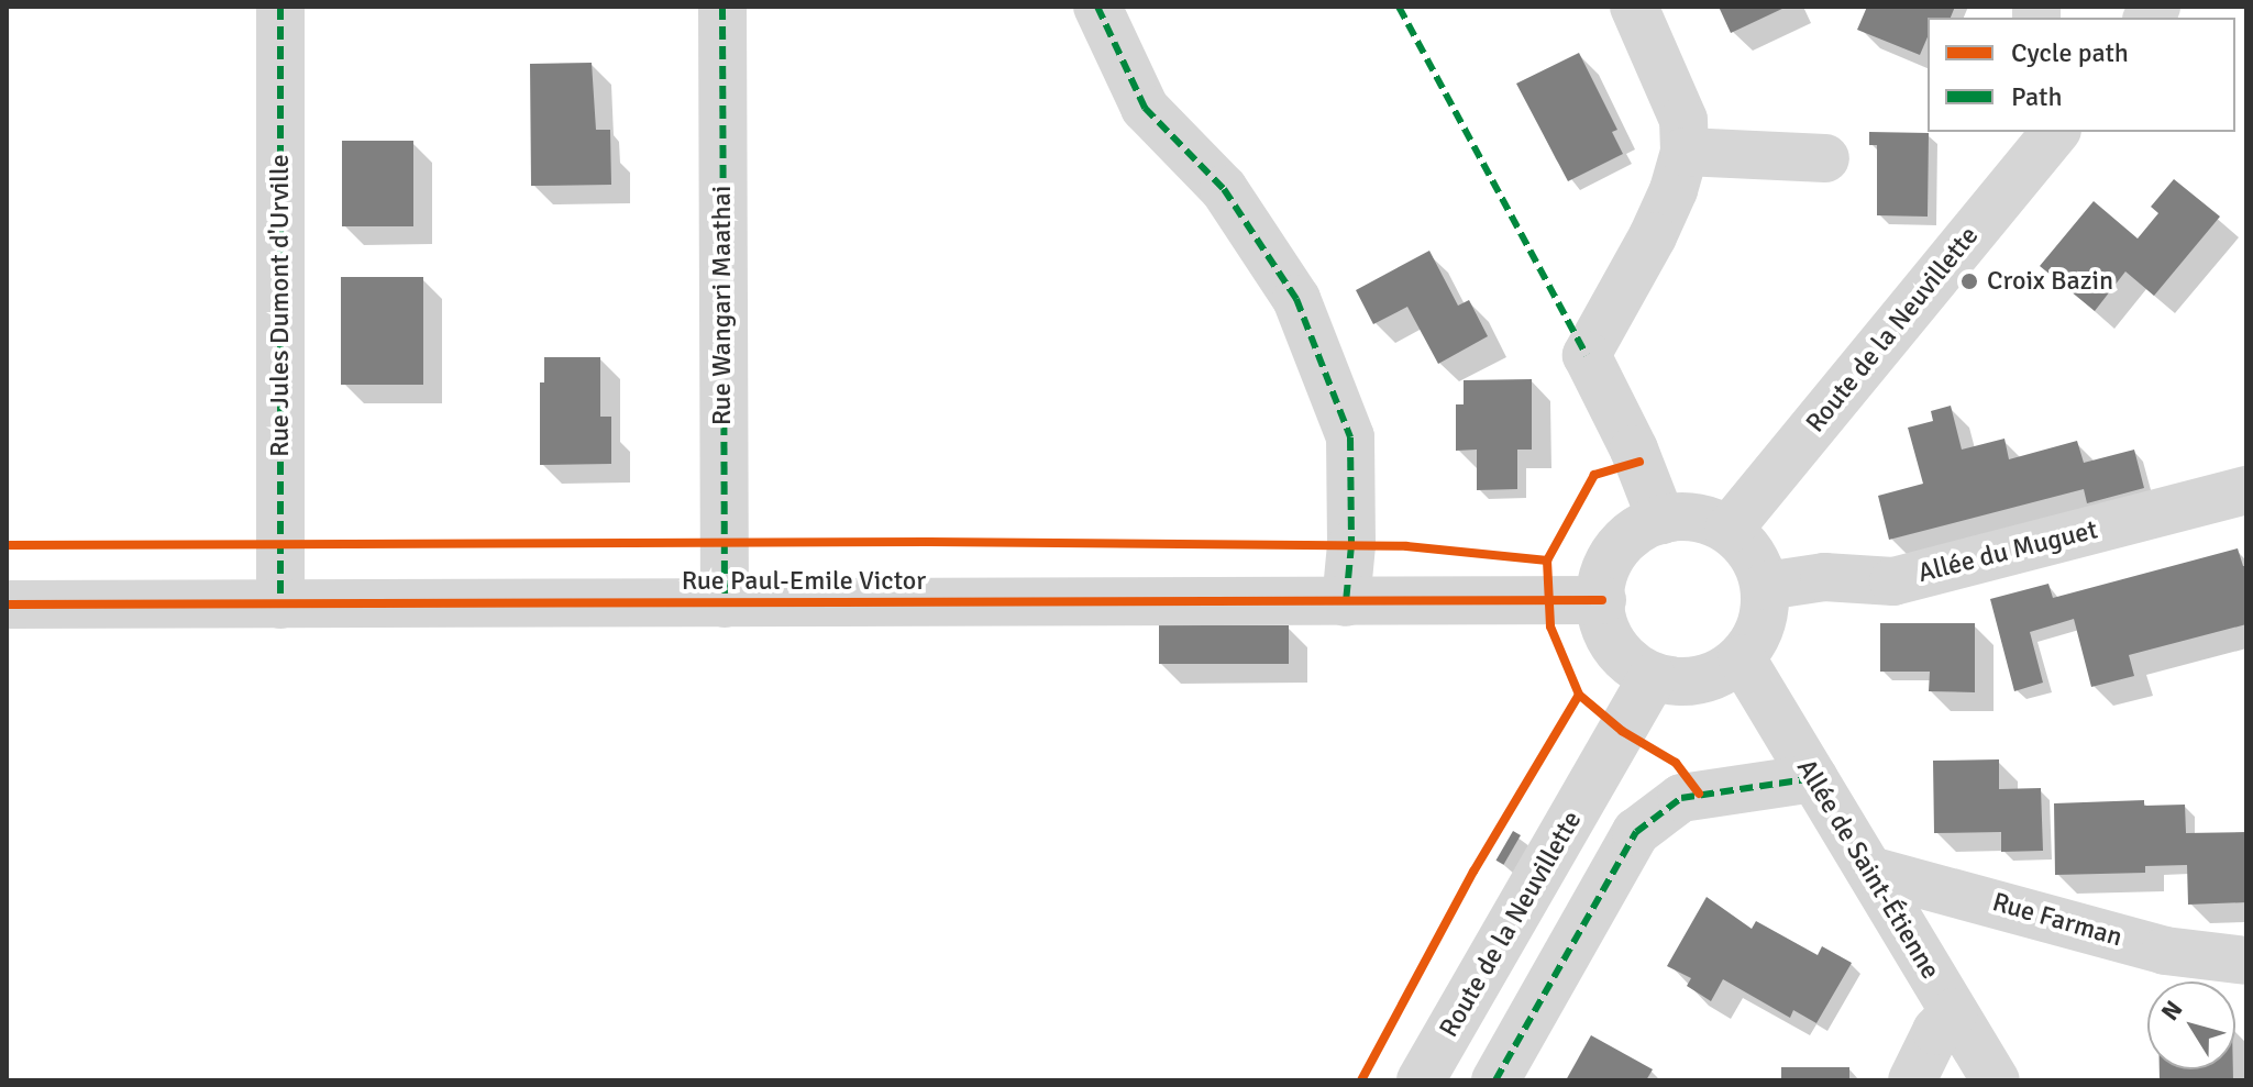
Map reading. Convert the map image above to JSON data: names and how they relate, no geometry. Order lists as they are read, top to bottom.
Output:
{
  "streets": {
    "street": [
      "Rue Jules Dumont d'Urville",
      "Rue Wangari Maathai",
      "Route de la Neuvillette",
      "Allée du Muguet",
      "Rue Paul-Emile Victor",
      "Allée de Saint-Étienne",
      "Rue Farman"
    ]
  },
  "crossings": [
    ["Rue Jules Dumont d'Urville", "Rue Paul-Emile Victor"],
    ["Rue Wangari Maathai", "Rue Paul-Emile Victor"],
    ["Route de la Neuvillette", "Allée du Muguet"],
    ["Route de la Neuvillette", "Rue Paul-Emile Victor"],
    ["Route de la Neuvillette", "Allée de Saint-Étienne"],
    ["Allée du Muguet", "Rue Paul-Emile Victor"],
    ["Allée du Muguet", "Allée de Saint-Étienne"],
    ["Rue Paul-Emile Victor", "Allée de Saint-Étienne"],
    ["Allée de Saint-Étienne", "Rue Farman"]
  ],
  "places": ["Croix Bazin"],
  "legend": ["Cycle path", "Path"],
  "north": "top left"
}
